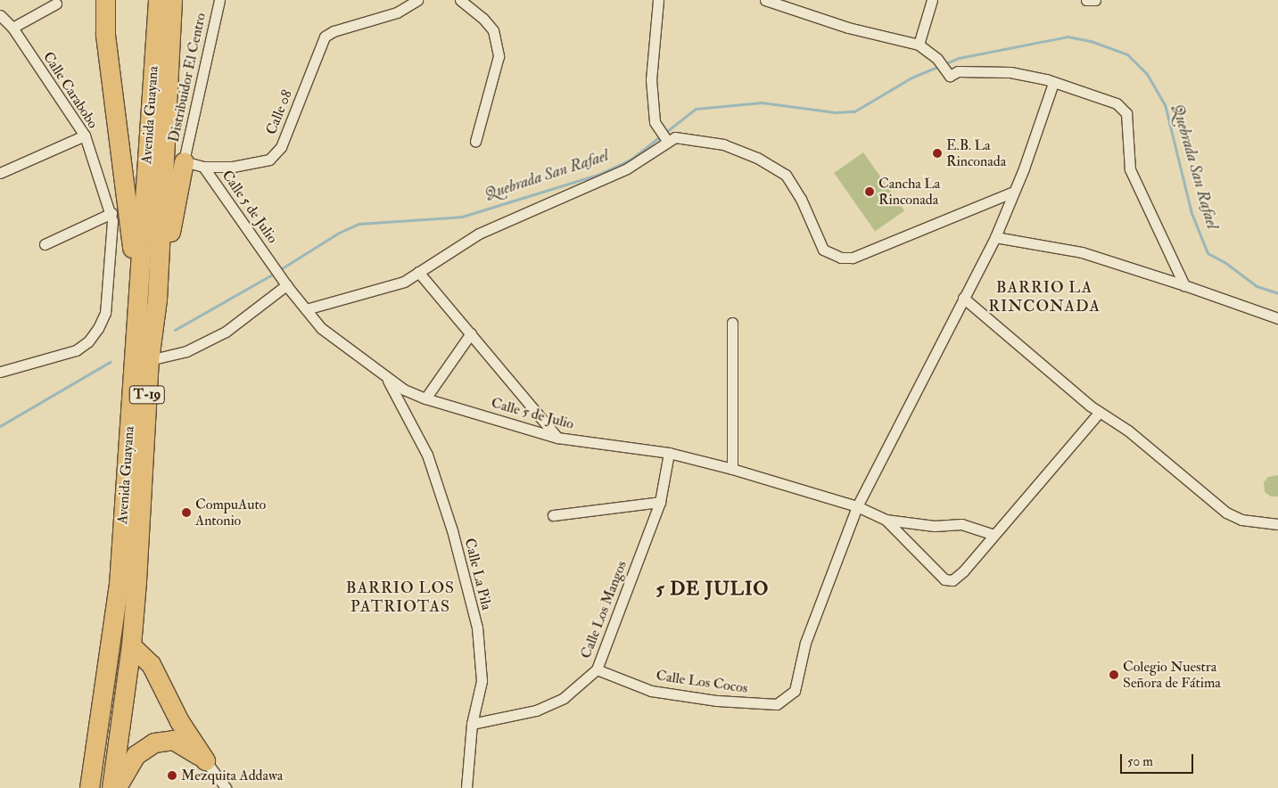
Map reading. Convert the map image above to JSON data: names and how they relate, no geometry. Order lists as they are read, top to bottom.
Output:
{
  "streets": {
    "highway": ["Avenida Guayana", "T-19"],
    "street": [
      "Distribuidor El Centro",
      "Calle Carabobo",
      "Calle 08",
      "Calle 5 de Julio",
      "Calle La Pila",
      "Calle Los Mangos",
      "Calle Los Cocos"
    ]
  },
  "crossings": [
    ["Distribuidor El Centro", "Calle 5 de Julio"],
    ["Calle 08", "Calle 5 de Julio"],
    ["Calle 5 de Julio", "Calle La Pila"],
    ["Calle 5 de Julio", "Calle Los Mangos"],
    ["Calle 5 de Julio", "Calle Los Cocos"],
    ["Calle La Pila", "Calle Los Mangos"],
    ["Calle Los Mangos", "Calle Los Cocos"]
  ],
  "districts": ["BARRIO LA RINCONADA", "BARRIO LOS PATRIOTAS", "5 DE JULIO"],
  "water": ["Quebrada San Rafael"],
  "places": [
    "E.B. La Rinconada",
    "Cancha La Rinconada",
    "CompuAuto Antonio",
    "Colegio Nuestra Señora de Fátima",
    "Mezquita Addawa"
  ],
  "scale_bar": "50 m"
}
